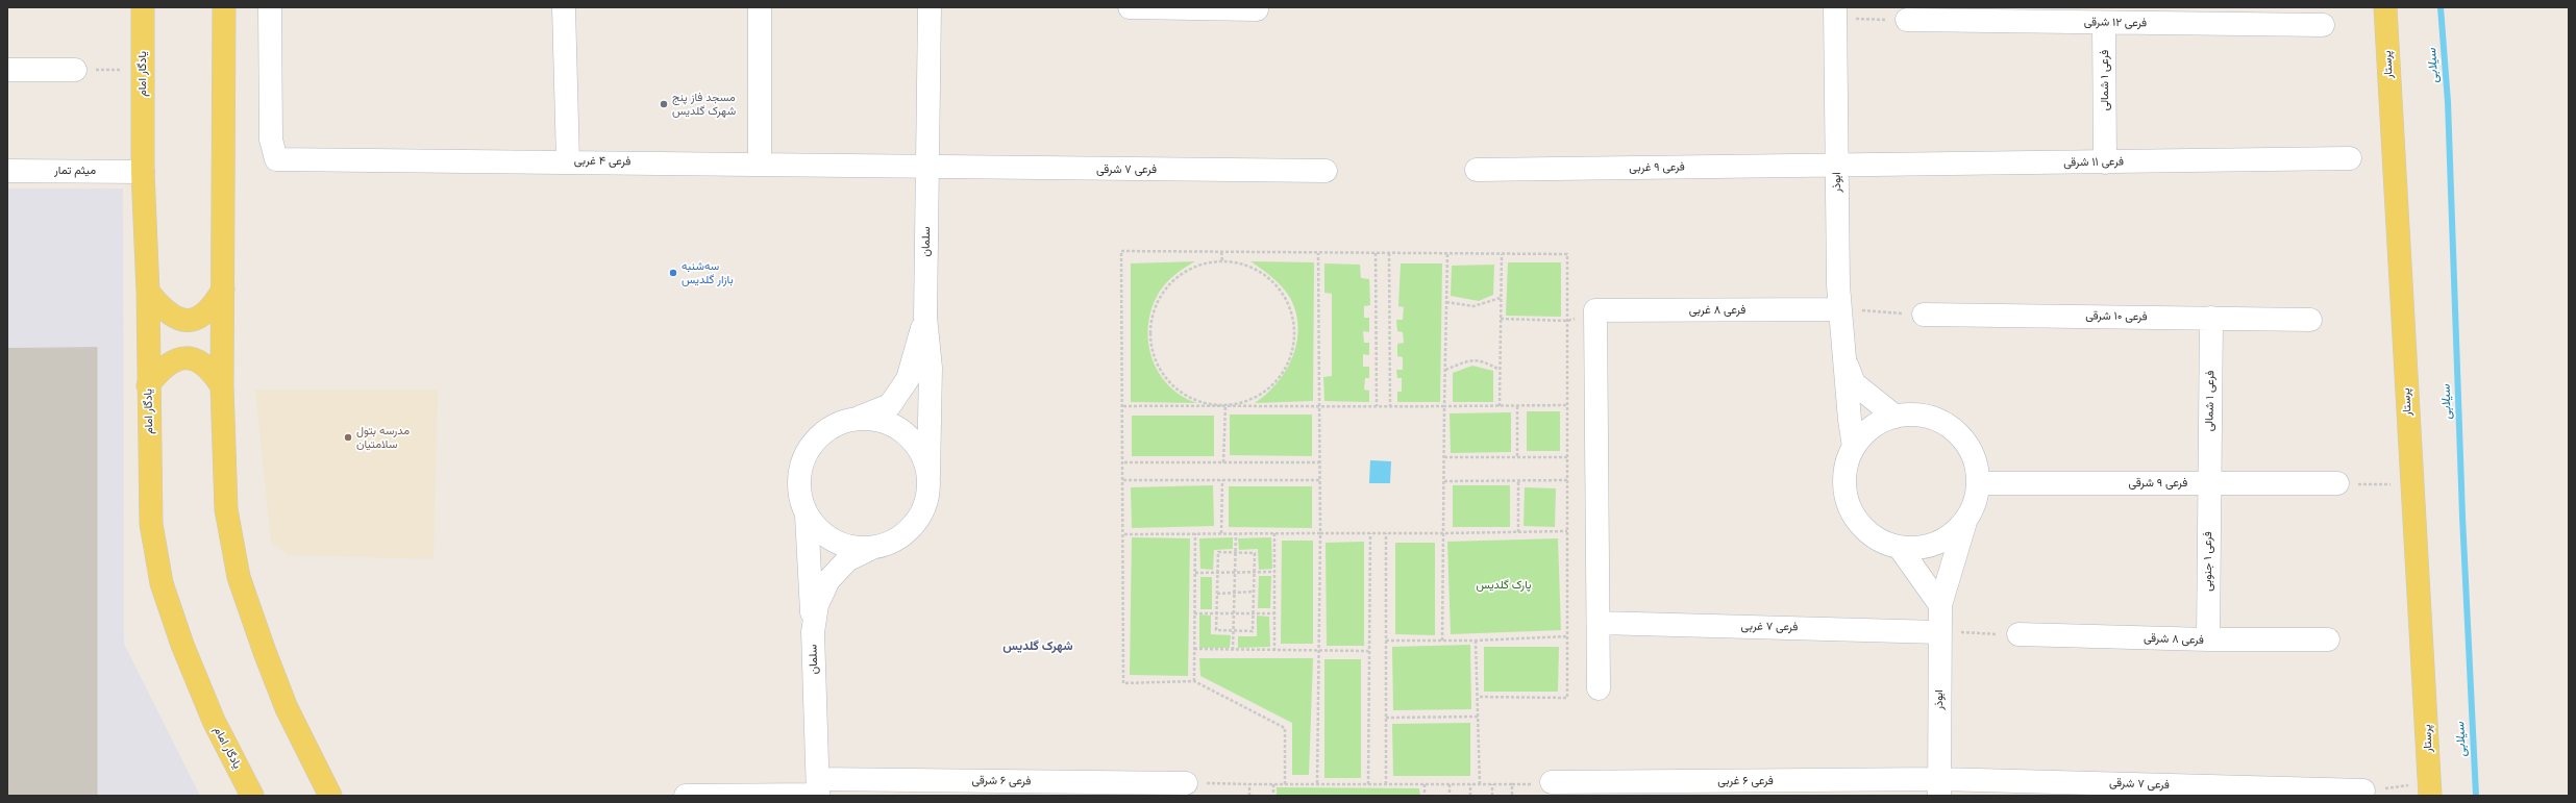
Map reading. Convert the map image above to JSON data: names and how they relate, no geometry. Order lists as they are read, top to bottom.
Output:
{
  "streets": {
    "main road": ["پرستار", "یادگار امام"],
    "street": [
      "فرعی ۱۲ شرقی",
      "فرعی ۱ شمالی",
      "فرعی ۴ غربی",
      "فرعی ۱۱ شرقی",
      "فرعی ۹ غربی",
      "فرعی ۷ شرقی",
      "میثم تمار",
      "ابوذر",
      "سلمان",
      "فرعی ۸ غربی",
      "فرعی ۱۰ شرقی",
      "فرعی ۹ شرقی",
      "فرعی ۱ جنوبی",
      "فرعی ۷ غربی",
      "فرعی ۸ شرقی",
      "فرعی ۶ شرقی",
      "فرعی ۶ غربی"
    ]
  },
  "crossings": [
    ["فرعی ۱۲ شرقی", "فرعی ۱ شمالی"],
    ["یادگار امام", "میثم تمار"],
    ["فرعی ۱ شمالی", "فرعی ۱۱ شرقی"],
    ["فرعی ۱ شمالی", "فرعی ۱۰ شرقی"],
    ["فرعی ۱ شمالی", "فرعی ۹ شرقی"],
    ["فرعی ۱ شمالی", "فرعی ۱ جنوبی"],
    ["فرعی ۴ غربی", "فرعی ۷ شرقی"],
    ["فرعی ۴ غربی", "سلمان"],
    ["فرعی ۱۱ شرقی", "فرعی ۹ غربی"],
    ["فرعی ۱۱ شرقی", "ابوذر"],
    ["فرعی ۹ غربی", "ابوذر"],
    ["فرعی ۷ شرقی", "ابوذر"],
    ["فرعی ۷ شرقی", "سلمان"],
    ["فرعی ۷ شرقی", "فرعی ۶ غربی"],
    ["ابوذر", "فرعی ۸ غربی"],
    ["ابوذر", "فرعی ۹ شرقی"],
    ["ابوذر", "فرعی ۷ غربی"],
    ["ابوذر", "فرعی ۶ غربی"],
    ["سلمان", "فرعی ۶ شرقی"],
    ["فرعی ۸ غربی", "فرعی ۷ غربی"],
    ["فرعی ۹ شرقی", "فرعی ۱ جنوبی"],
    ["فرعی ۱ جنوبی", "فرعی ۸ شرقی"]
  ],
  "districts": ["شهرک گلدیس"],
  "water": ["سیلابی"],
  "parks": ["پارک گلدیس"],
  "places": ["مسجد فاز پنج شهرک گلدیس", "سه‌شنبه بازار گلدیس", "مدرسه بتول سلامتیان"]
}
